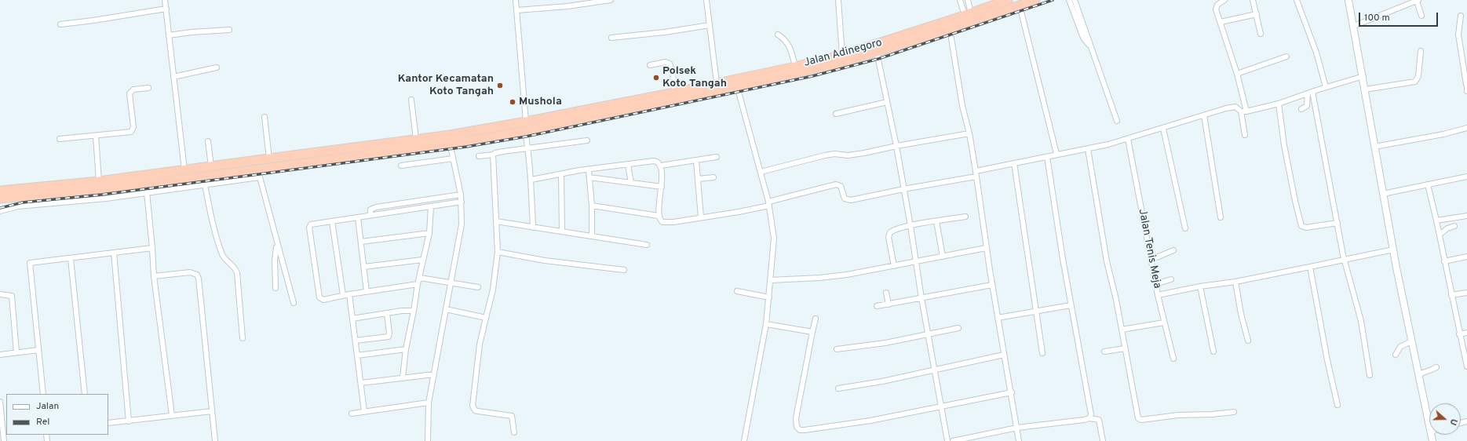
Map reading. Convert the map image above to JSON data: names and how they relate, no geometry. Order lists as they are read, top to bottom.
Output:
{
  "streets": {
    "highway": ["Jalan Adinegoro"],
    "street": ["Jalan Tenis Meja"]
  },
  "places": ["Polsek Koto Tangah", "Kantor Kecamatan Koto Tangah", "Mushola"],
  "legend": ["Jalan", "Rel"],
  "scale_bar": "100 m",
  "north": "right"
}
